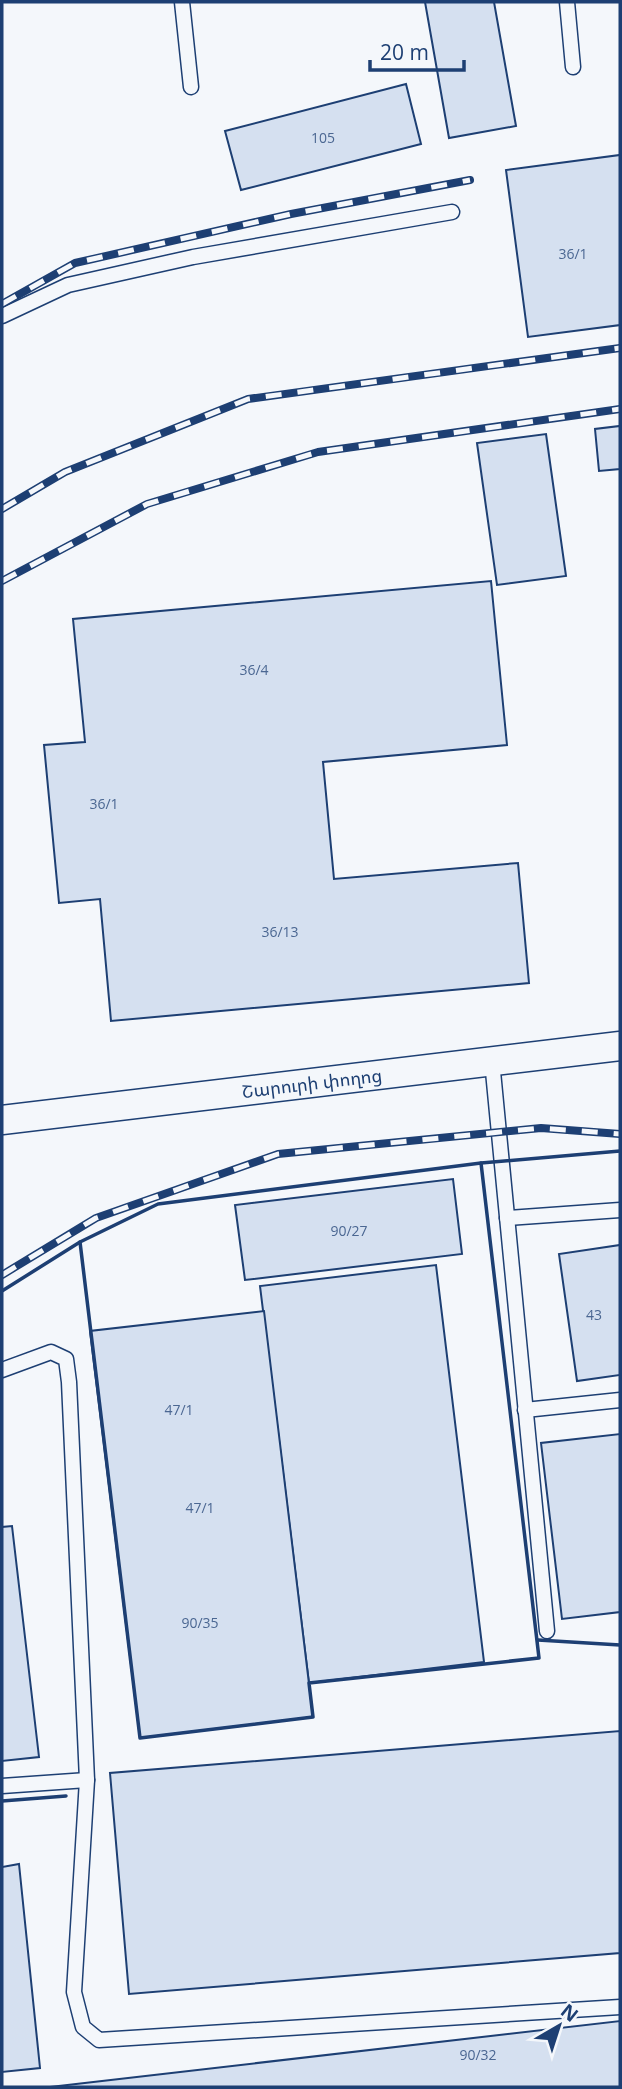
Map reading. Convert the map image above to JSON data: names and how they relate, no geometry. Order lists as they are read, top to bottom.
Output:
{
  "streets": {
    "street": ["Շարուրի փողոց"]
  },
  "house_numbers": [
    "105",
    "36/1",
    "36/4",
    "36/1",
    "36/13",
    "90/27",
    "43",
    "47/1",
    "47/1",
    "90/35",
    "90/32"
  ],
  "scale_bar": "20 m",
  "north": "top right"
}
